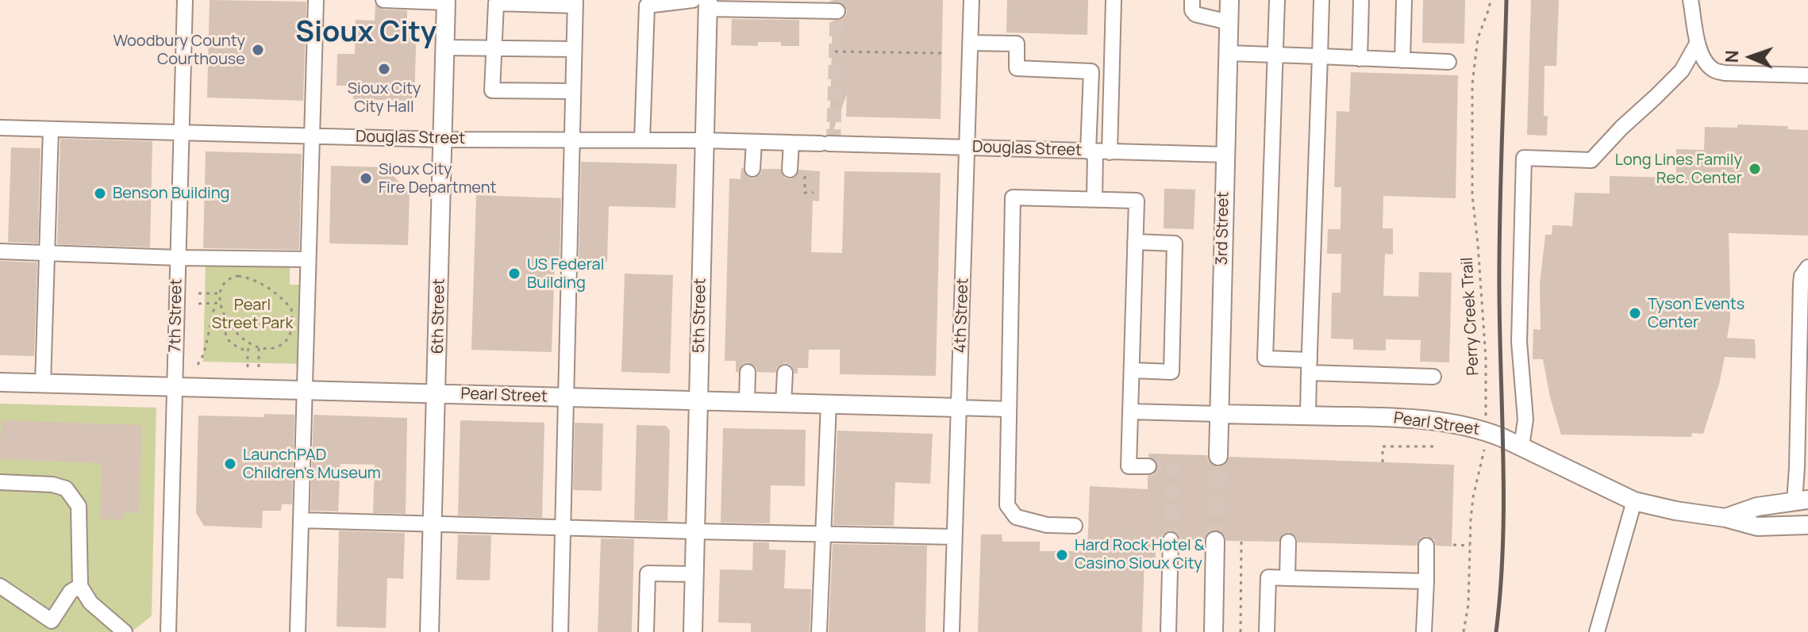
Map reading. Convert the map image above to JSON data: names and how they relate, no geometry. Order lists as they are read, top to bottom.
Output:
{
  "streets": {
    "main road": [
      "3rd Street",
      "5th Street",
      "6th Street",
      "Pearl Street"
    ],
    "street": ["Douglas Street", "7th Street", "4th Street"],
    "path": ["Perry Creek Trail"]
  },
  "crossings": [
    ["Douglas Street", "3rd Street"],
    ["Douglas Street", "7th Street"],
    ["Douglas Street", "5th Street"],
    ["Douglas Street", "4th Street"],
    ["Douglas Street", "6th Street"],
    ["3rd Street", "Pearl Street"],
    ["7th Street", "Pearl Street"],
    ["5th Street", "Pearl Street"],
    ["4th Street", "Pearl Street"],
    ["6th Street", "Pearl Street"],
    ["Perry Creek Trail", "Pearl Street"]
  ],
  "districts": ["Sioux City"],
  "parks": ["Pearl Street Park"],
  "places": [
    "Woodbury County Courthouse",
    "Sioux City City Hall",
    "Long Lines Family Rec. Center",
    "Sioux City Fire Department",
    "Benson Building",
    "US Federal Building",
    "Tyson Events Center",
    "LaunchPAD Children's Museum",
    "Hard Rock Hotel & Casino Sioux City"
  ],
  "north": "left"
}
